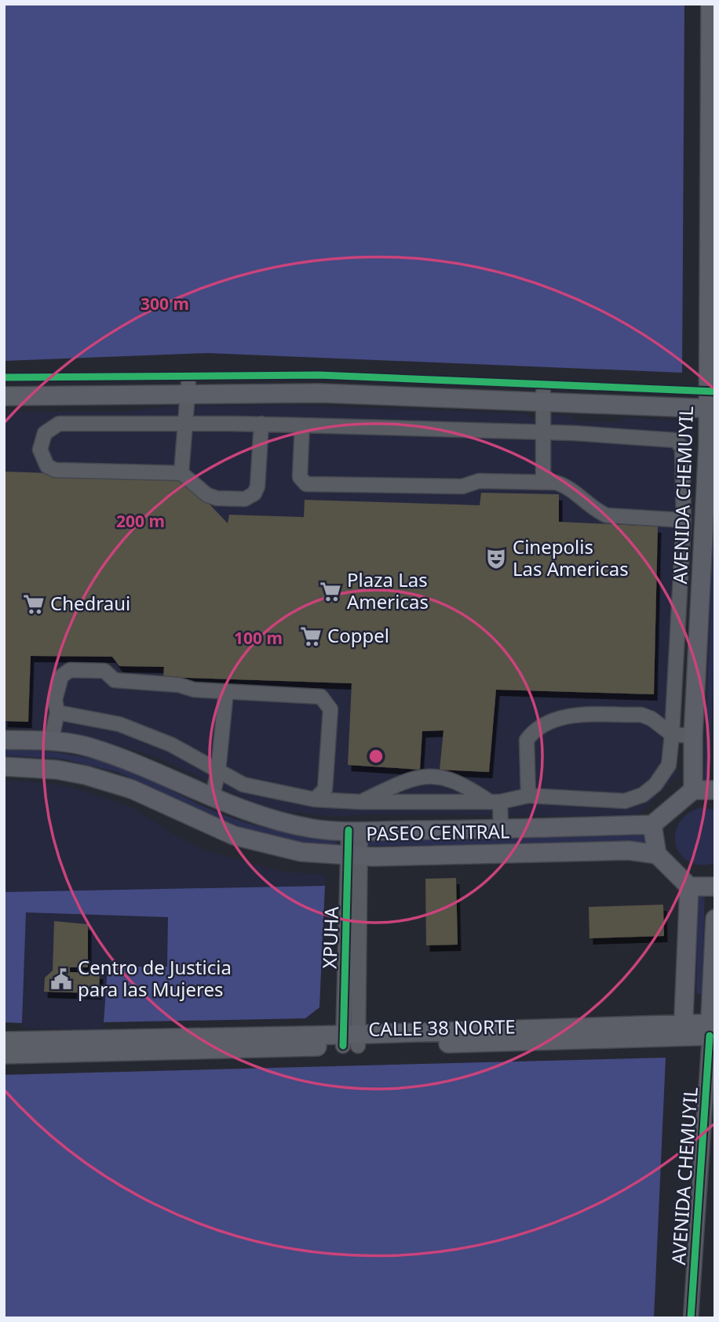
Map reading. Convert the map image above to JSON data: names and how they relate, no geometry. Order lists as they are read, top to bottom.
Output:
{
  "streets": {
    "main road": ["AVENIDA CHEMUYIL", "PASEO CENTRAL", "CALLE 38 NORTE"],
    "street": ["XPUHA"]
  },
  "crossings": [
    ["AVENIDA CHEMUYIL", "CALLE 38 NORTE"],
    ["PASEO CENTRAL", "XPUHA"],
    ["XPUHA", "CALLE 38 NORTE"]
  ],
  "places": {
    "theatre": ["Cinepolis Las Americas"],
    "supermarket": ["Plaza Las Americas", "Chedraui", "Coppel"],
    "public building": ["Centro de Justicia para las Mujeres"]
  },
  "rings": ["300 m", "200 m", "100 m"]
}
